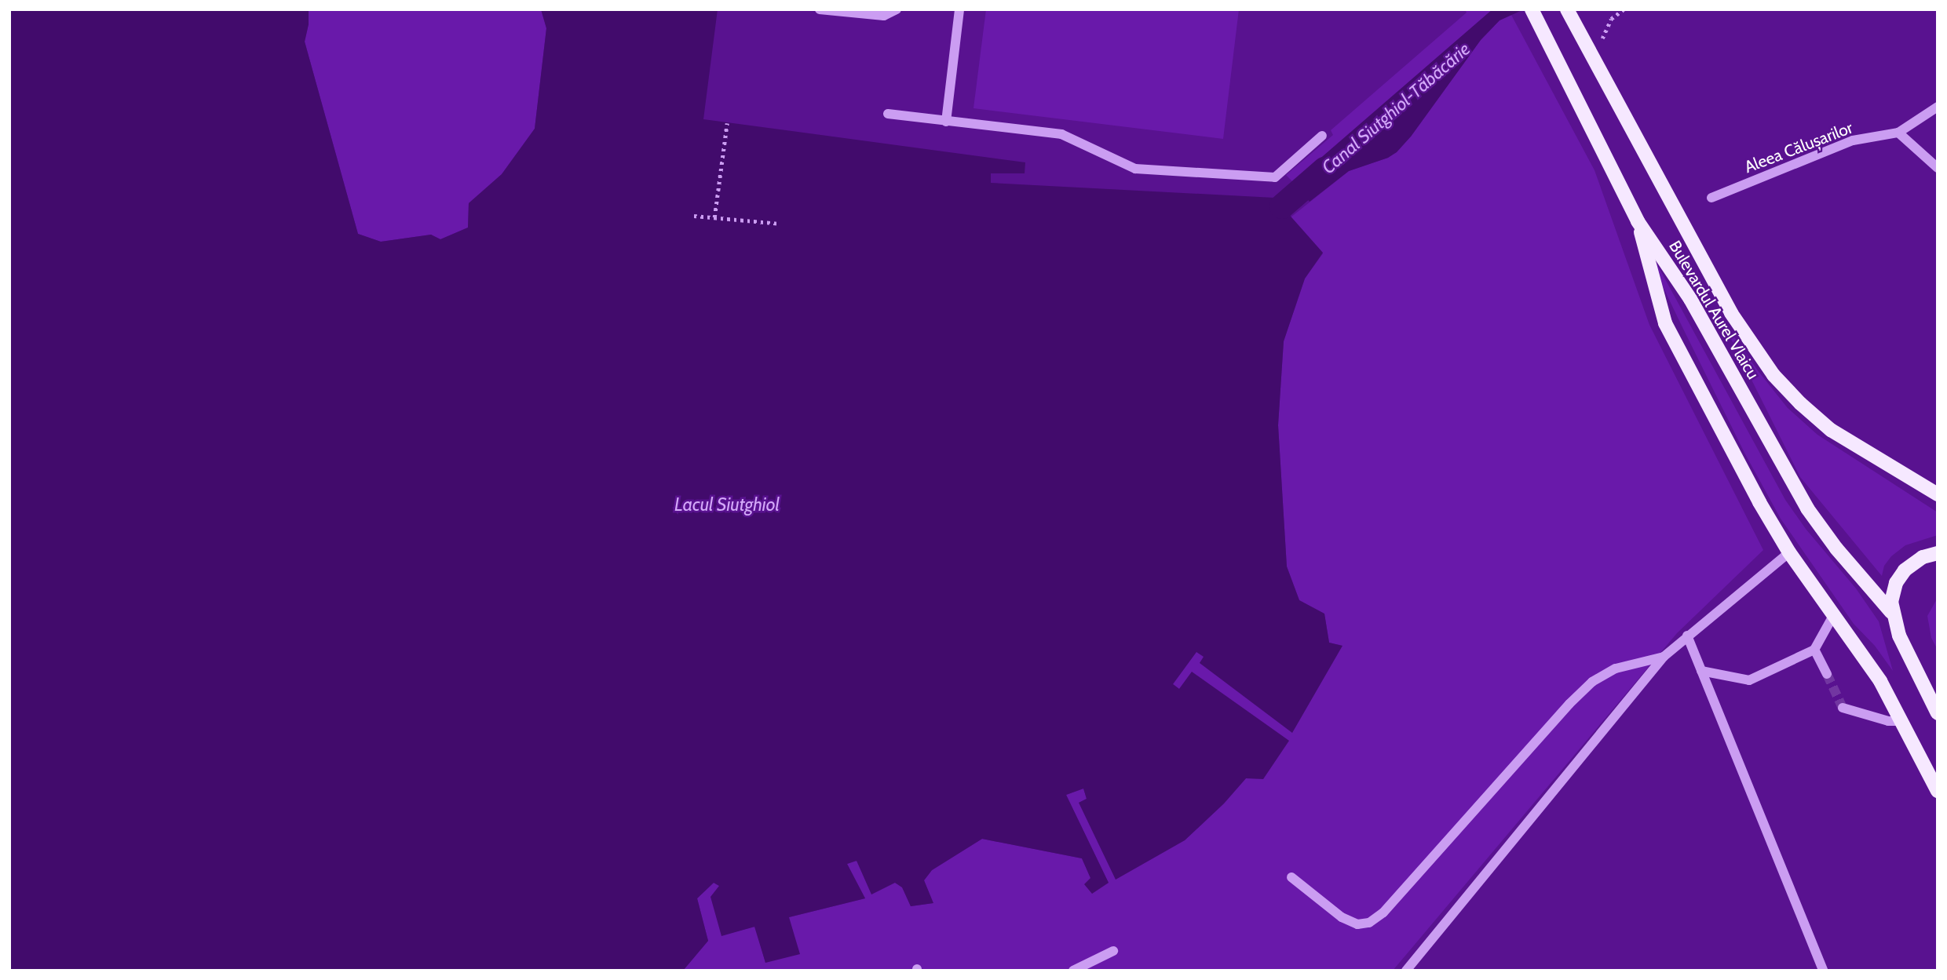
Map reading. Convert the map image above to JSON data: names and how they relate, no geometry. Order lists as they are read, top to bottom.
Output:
{
  "streets": {
    "main road": ["Bulevardul Aurel Vlaicu"],
    "street": ["Aleea Călușarilor"]
  },
  "water": ["Canal Siutghiol-Tăbăcărie", "Lacul Siutghiol"]
}
